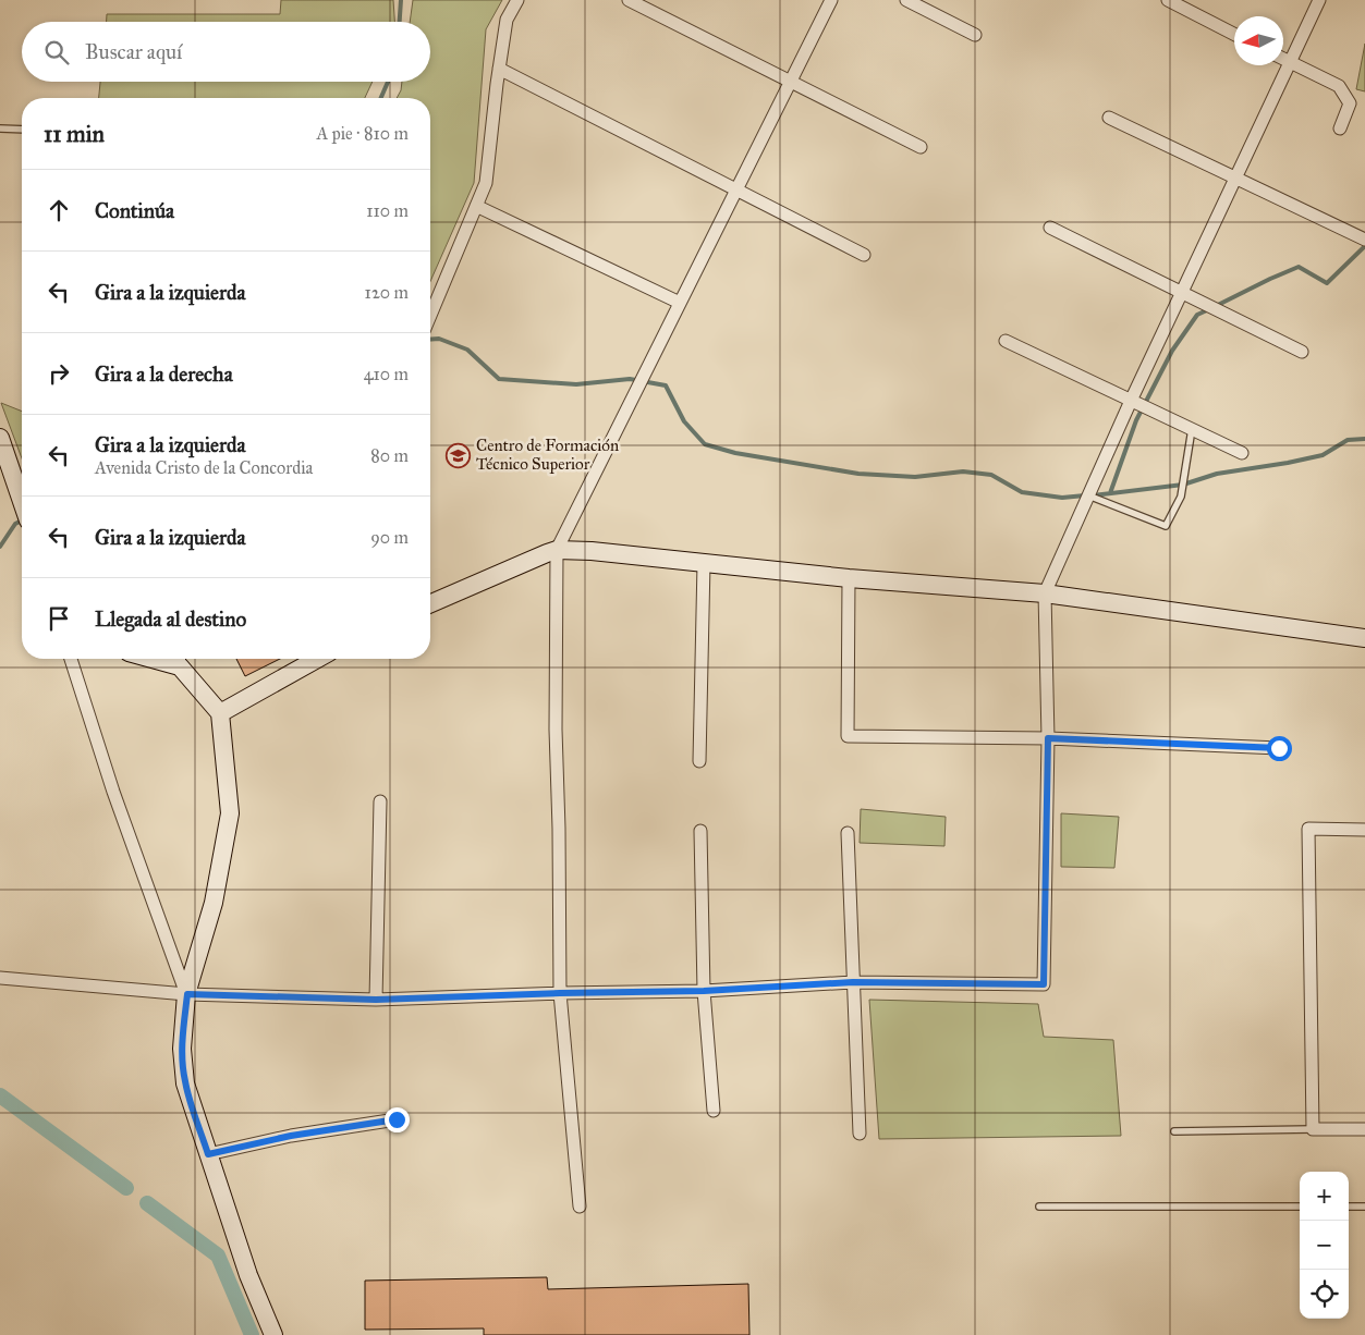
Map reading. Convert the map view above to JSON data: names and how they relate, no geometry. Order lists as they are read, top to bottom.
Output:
{
  "places": {
    "school or university": ["Centro de Formación Técnico Superior"]
  },
  "north": "left",
  "page": {
    "search": "Buscar aquí",
    "heading": ["11 min", "A pie · 810 m"],
    "list": [
      ["Continúa", "110 m"],
      ["Gira a la izquierda", "120 m"],
      ["Gira a la derecha", "410 m"],
      ["Gira a la izquierda", "Avenida Cristo de la Concordia", "80 m"],
      ["Gira a la izquierda", "90 m"],
      "Llegada al destino"
    ],
    "map_buttons": ["+", "−"]
  }
}
